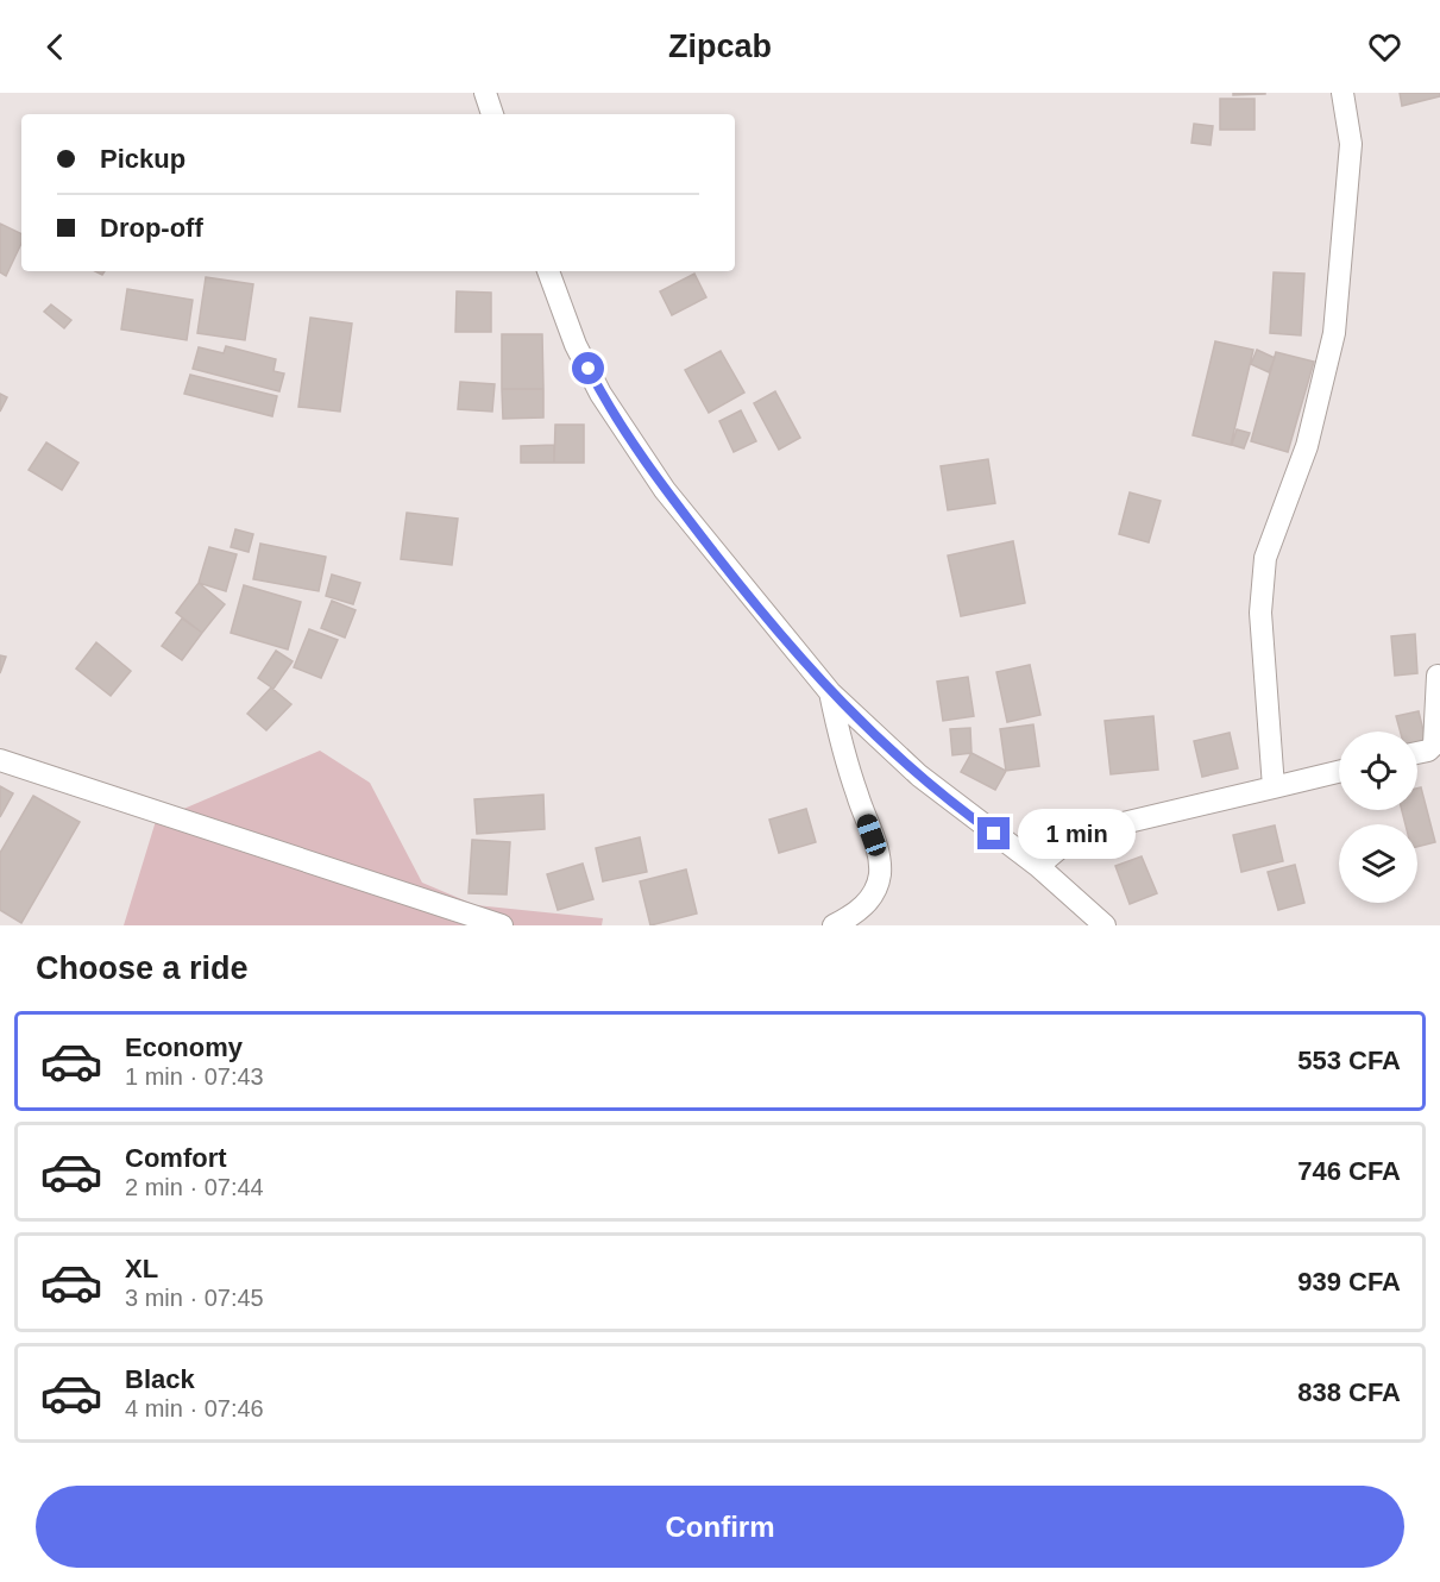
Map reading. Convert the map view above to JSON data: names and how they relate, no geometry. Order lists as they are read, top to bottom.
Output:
{
  "page": {
    "header": "Zipcab",
    "banner": ["Pickup", "Drop-off"],
    "bubble": "1 min",
    "heading": "Choose a ride",
    "list": [
      {
        "name": "Economy",
        "note": "1 min · 07:43",
        "value": "553 CFA"
      },
      {
        "name": "Comfort",
        "note": "2 min · 07:44",
        "value": "746 CFA"
      },
      {
        "name": "XL",
        "note": "3 min · 07:45",
        "value": "939 CFA"
      },
      {
        "name": "Black",
        "note": "4 min · 07:46",
        "value": "838 CFA"
      }
    ],
    "buttons": "Confirm"
  }
}
